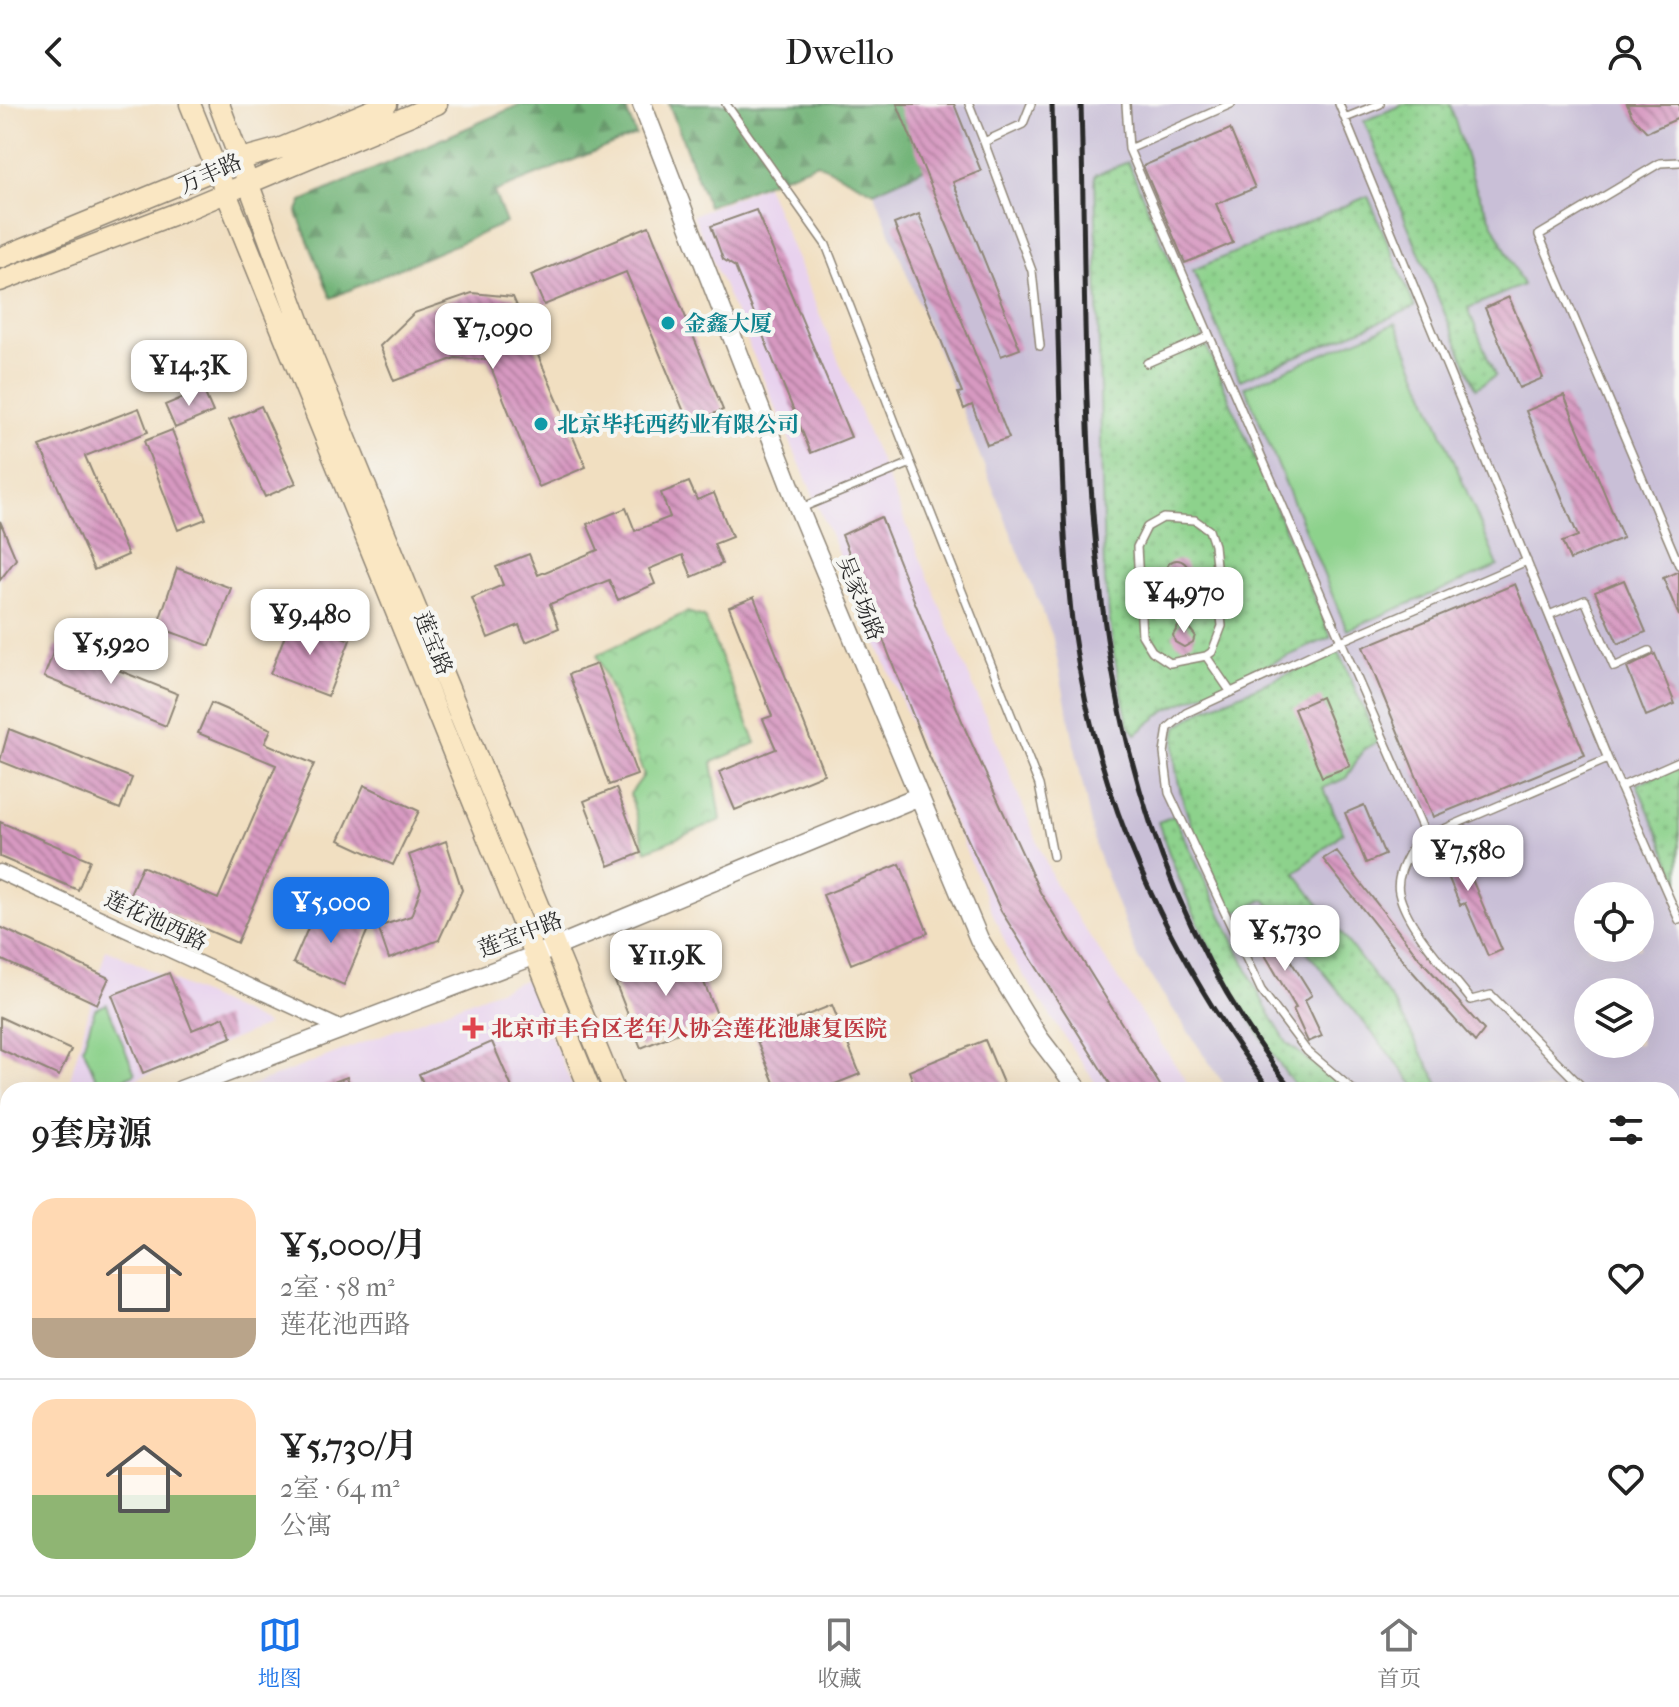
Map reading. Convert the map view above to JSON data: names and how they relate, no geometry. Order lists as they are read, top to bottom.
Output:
{
  "streets": {
    "main road": ["万丰路", "莲宝路"],
    "street": ["吴家场路", "莲花池西路", "莲宝中路"]
  },
  "crossings": [
    ["万丰路", "莲宝路"],
    ["吴家场路", "莲宝中路"],
    ["莲宝路", "莲宝中路"],
    ["莲花池西路", "莲宝中路"]
  ],
  "places": {
    "other": ["金鑫大厦", "北京毕托西药业有限公司"],
    "health": ["北京市丰台区老年人协会莲花池康复医院"]
  },
  "page": {
    "header": "Dwello",
    "price": [
      "¥7,090",
      "¥14.3K",
      "¥4,970",
      "¥9,480",
      "¥5,920",
      "¥7,580",
      "¥5,000",
      "¥5,730",
      "¥11.9K"
    ],
    "heading": "9套房源",
    "list": [
      {
        "name": "¥5,000/月",
        "note": "2室 · 58 m² · 莲花池西路"
      },
      {
        "name": "¥5,730/月",
        "note": "2室 · 64 m² · 公寓"
      }
    ],
    "tabs": ["地图", "收藏", "首页"]
  }
}
